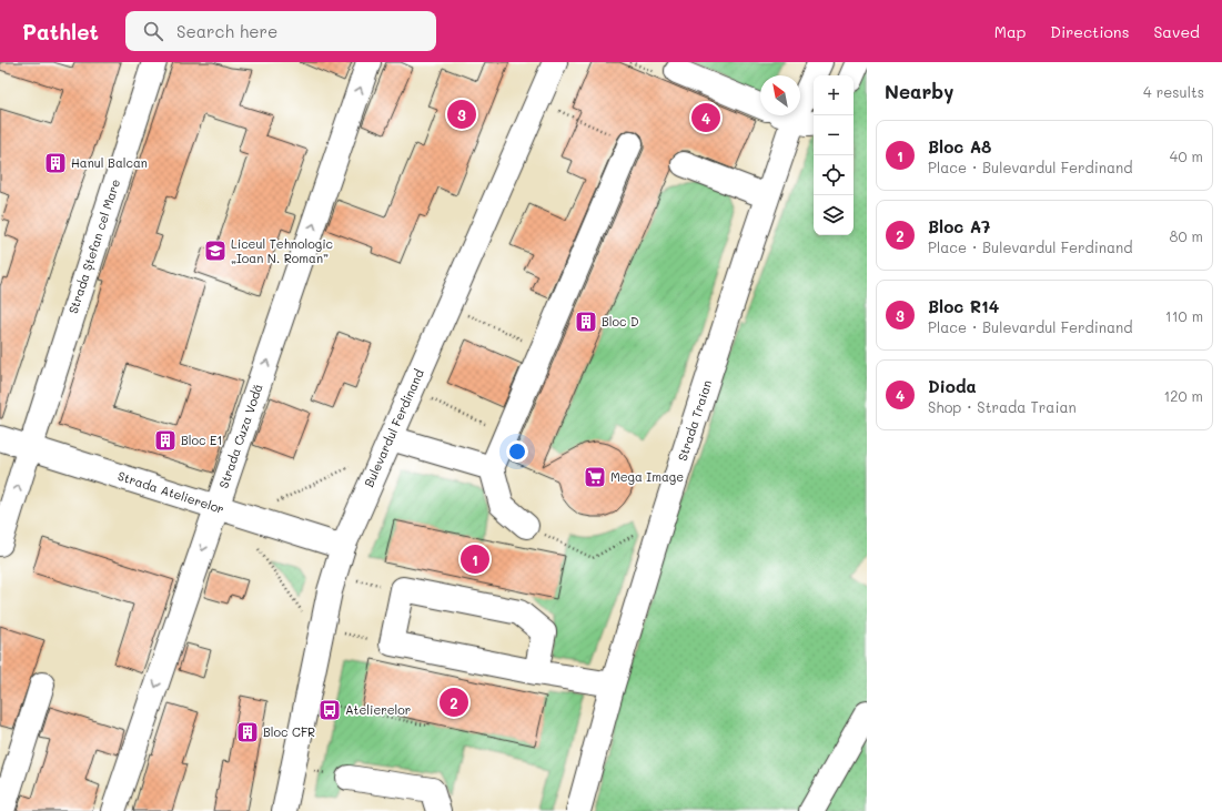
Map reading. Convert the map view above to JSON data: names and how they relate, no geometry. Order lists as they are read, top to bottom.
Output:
{
  "streets": {
    "street": [
      "Strada Ștefan cel Mare",
      "Strada Traian",
      "Bulevardul Ferdinand",
      "Strada Cuza Vodă",
      "Strada Atelierelor"
    ]
  },
  "crossings": [
    ["Strada Ștefan cel Mare", "Strada Atelierelor"],
    ["Bulevardul Ferdinand", "Strada Atelierelor"],
    ["Strada Cuza Vodă", "Strada Atelierelor"]
  ],
  "places": {
    "building": [
      "Hanul Balcan",
      "Bloc D",
      "Bloc E1",
      "Bloc CFR"
    ],
    "school or university": ["Liceul Tehnologic „Ioan N. Roman”"],
    "supermarket": ["Mega Image"],
    "bus stop": ["Atelierelor"]
  },
  "north": "top left",
  "page": {
    "header": "Pathlet",
    "search": "Search here",
    "nav": ["Map", "Directions", "Saved"],
    "heading": ["Nearby", "4 results"],
    "map_buttons": ["+", "−"],
    "pins": [
      "3",
      "4",
      "1",
      "2"
    ],
    "list": [
      {
        "mark": "1",
        "name": "Bloc A8",
        "note": "Place · Bulevardul Ferdinand",
        "value": "40 m"
      },
      {
        "mark": "2",
        "name": "Bloc A7",
        "note": "Place · Bulevardul Ferdinand",
        "value": "80 m"
      },
      {
        "mark": "3",
        "name": "Bloc R14",
        "note": "Place · Bulevardul Ferdinand",
        "value": "110 m"
      },
      {
        "mark": "4",
        "name": "Dioda",
        "note": "Shop · Strada Traian",
        "value": "120 m"
      }
    ]
  }
}
